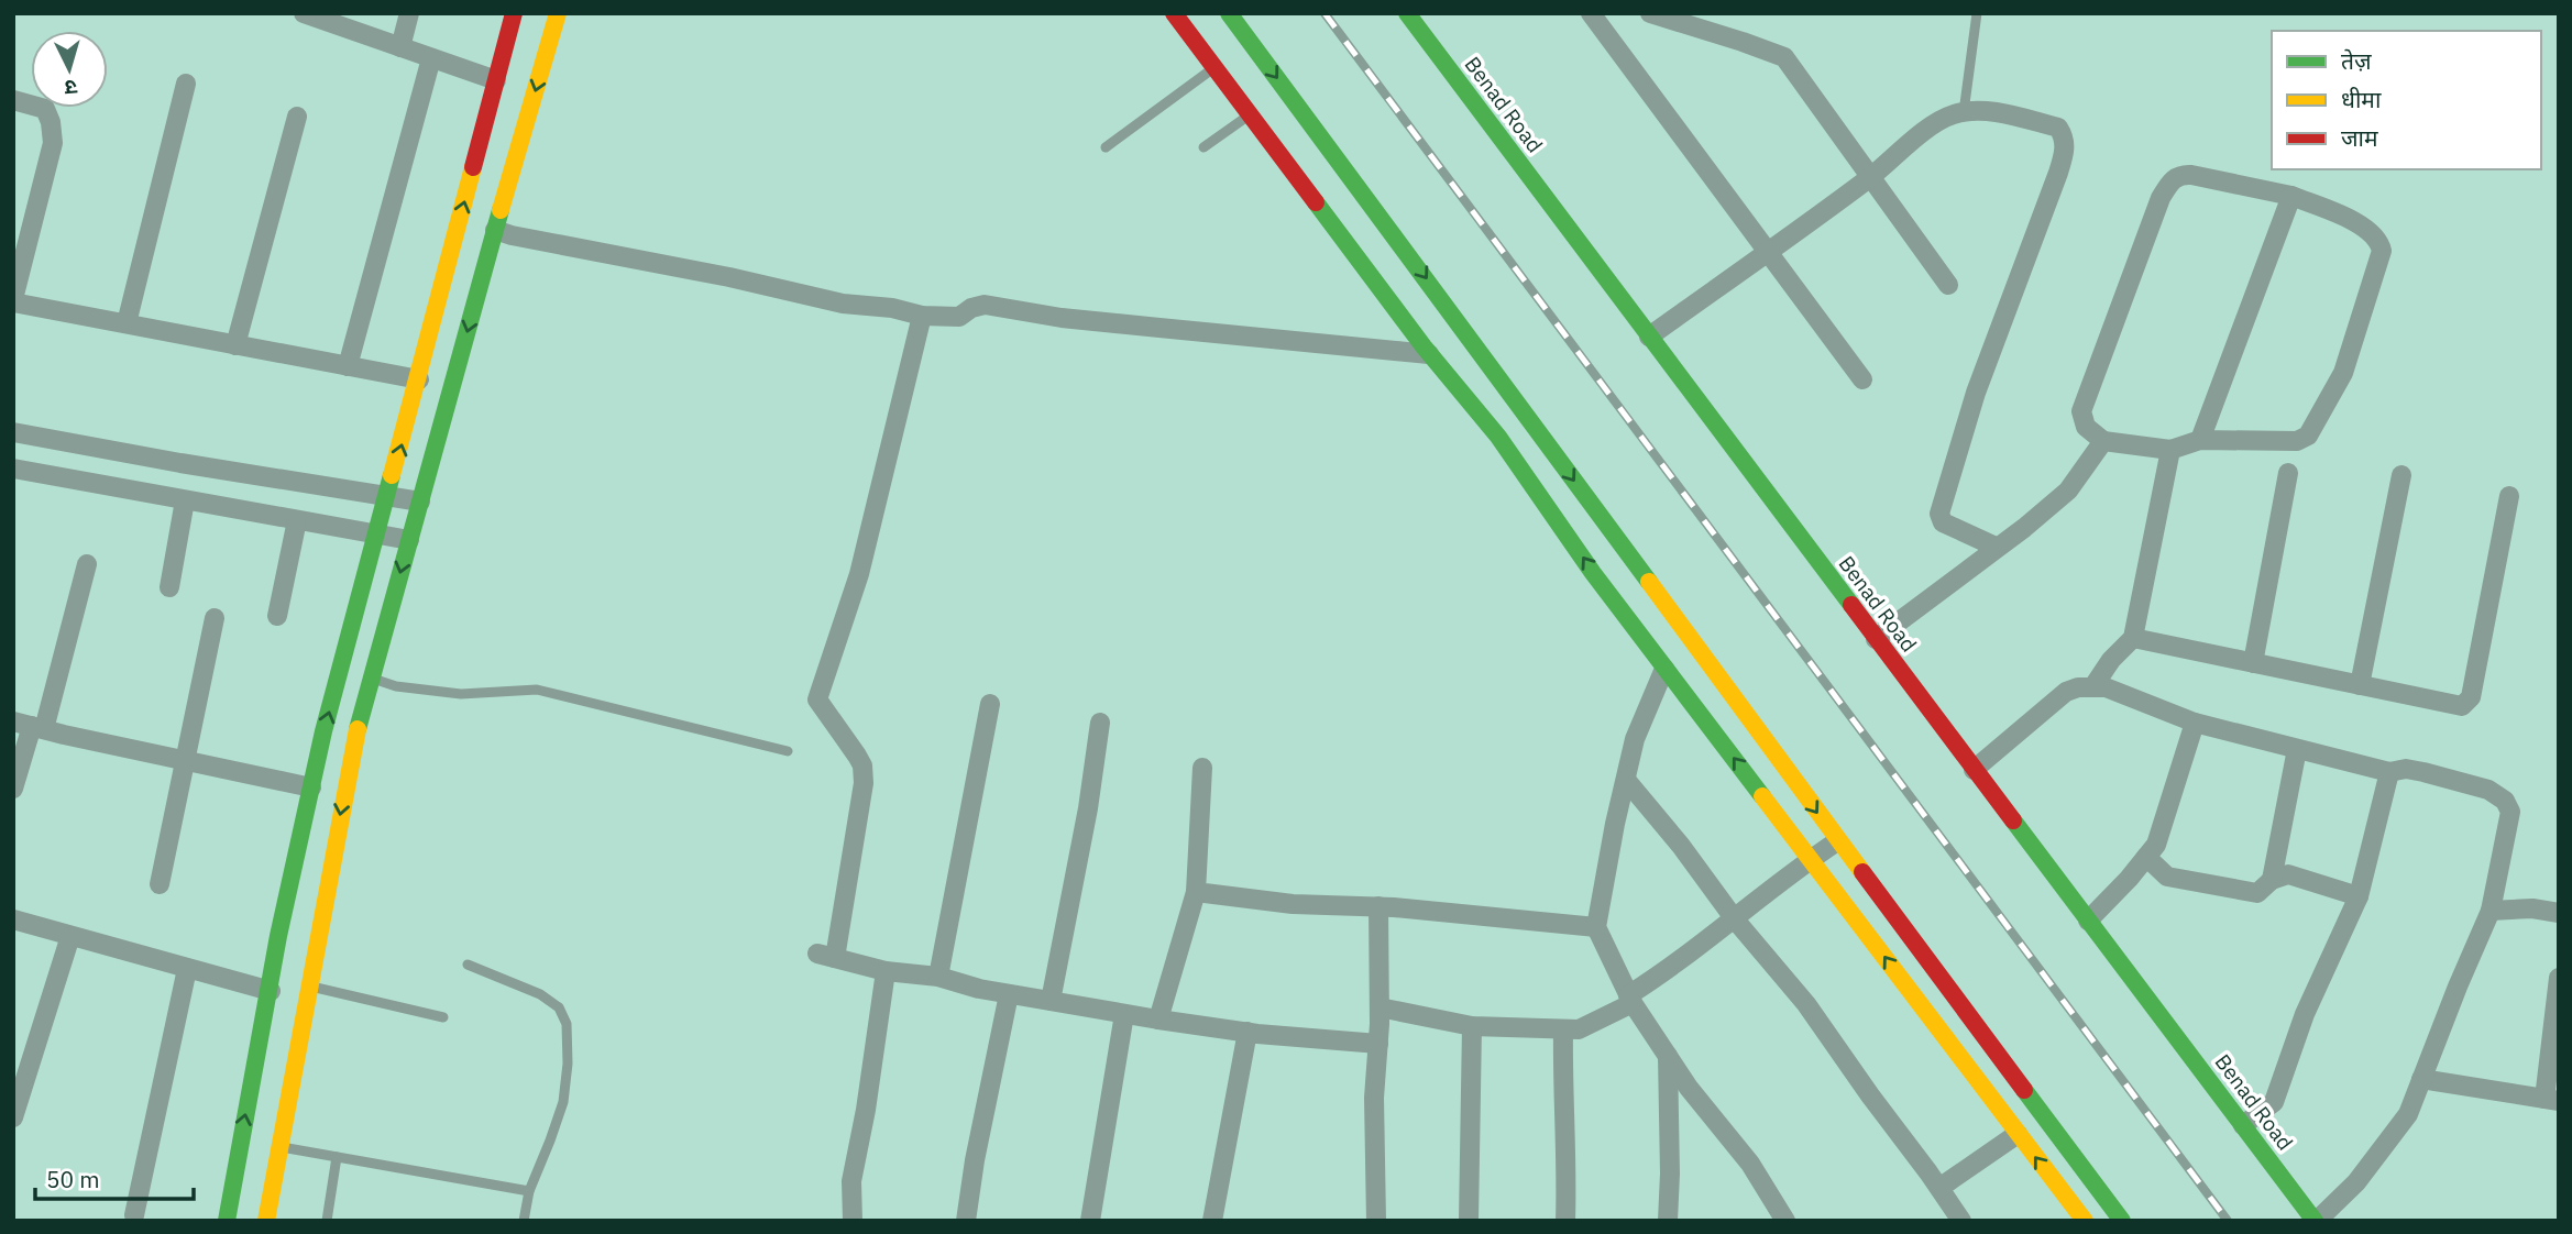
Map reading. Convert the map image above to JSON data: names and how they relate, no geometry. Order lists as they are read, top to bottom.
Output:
{
  "streets": {
    "street": ["Benad Road"]
  },
  "legend": ["तेज़", "धीमा", "जाम"],
  "scale_bar": "50 m",
  "north": "bottom"
}
